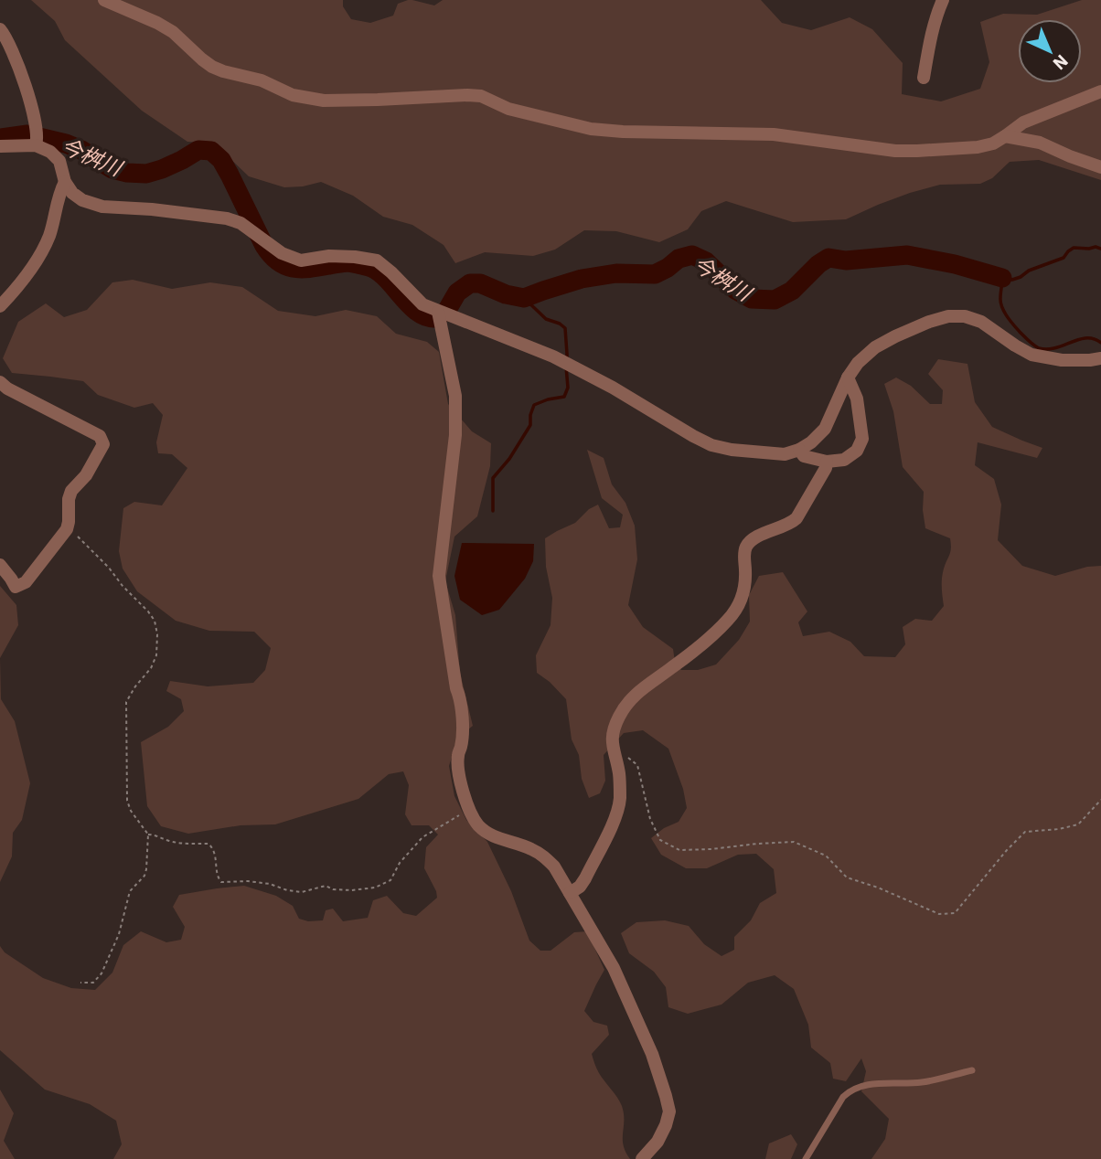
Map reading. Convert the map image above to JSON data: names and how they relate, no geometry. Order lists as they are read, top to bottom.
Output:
{
  "water": ["今桝川"],
  "north": "bottom right"
}
